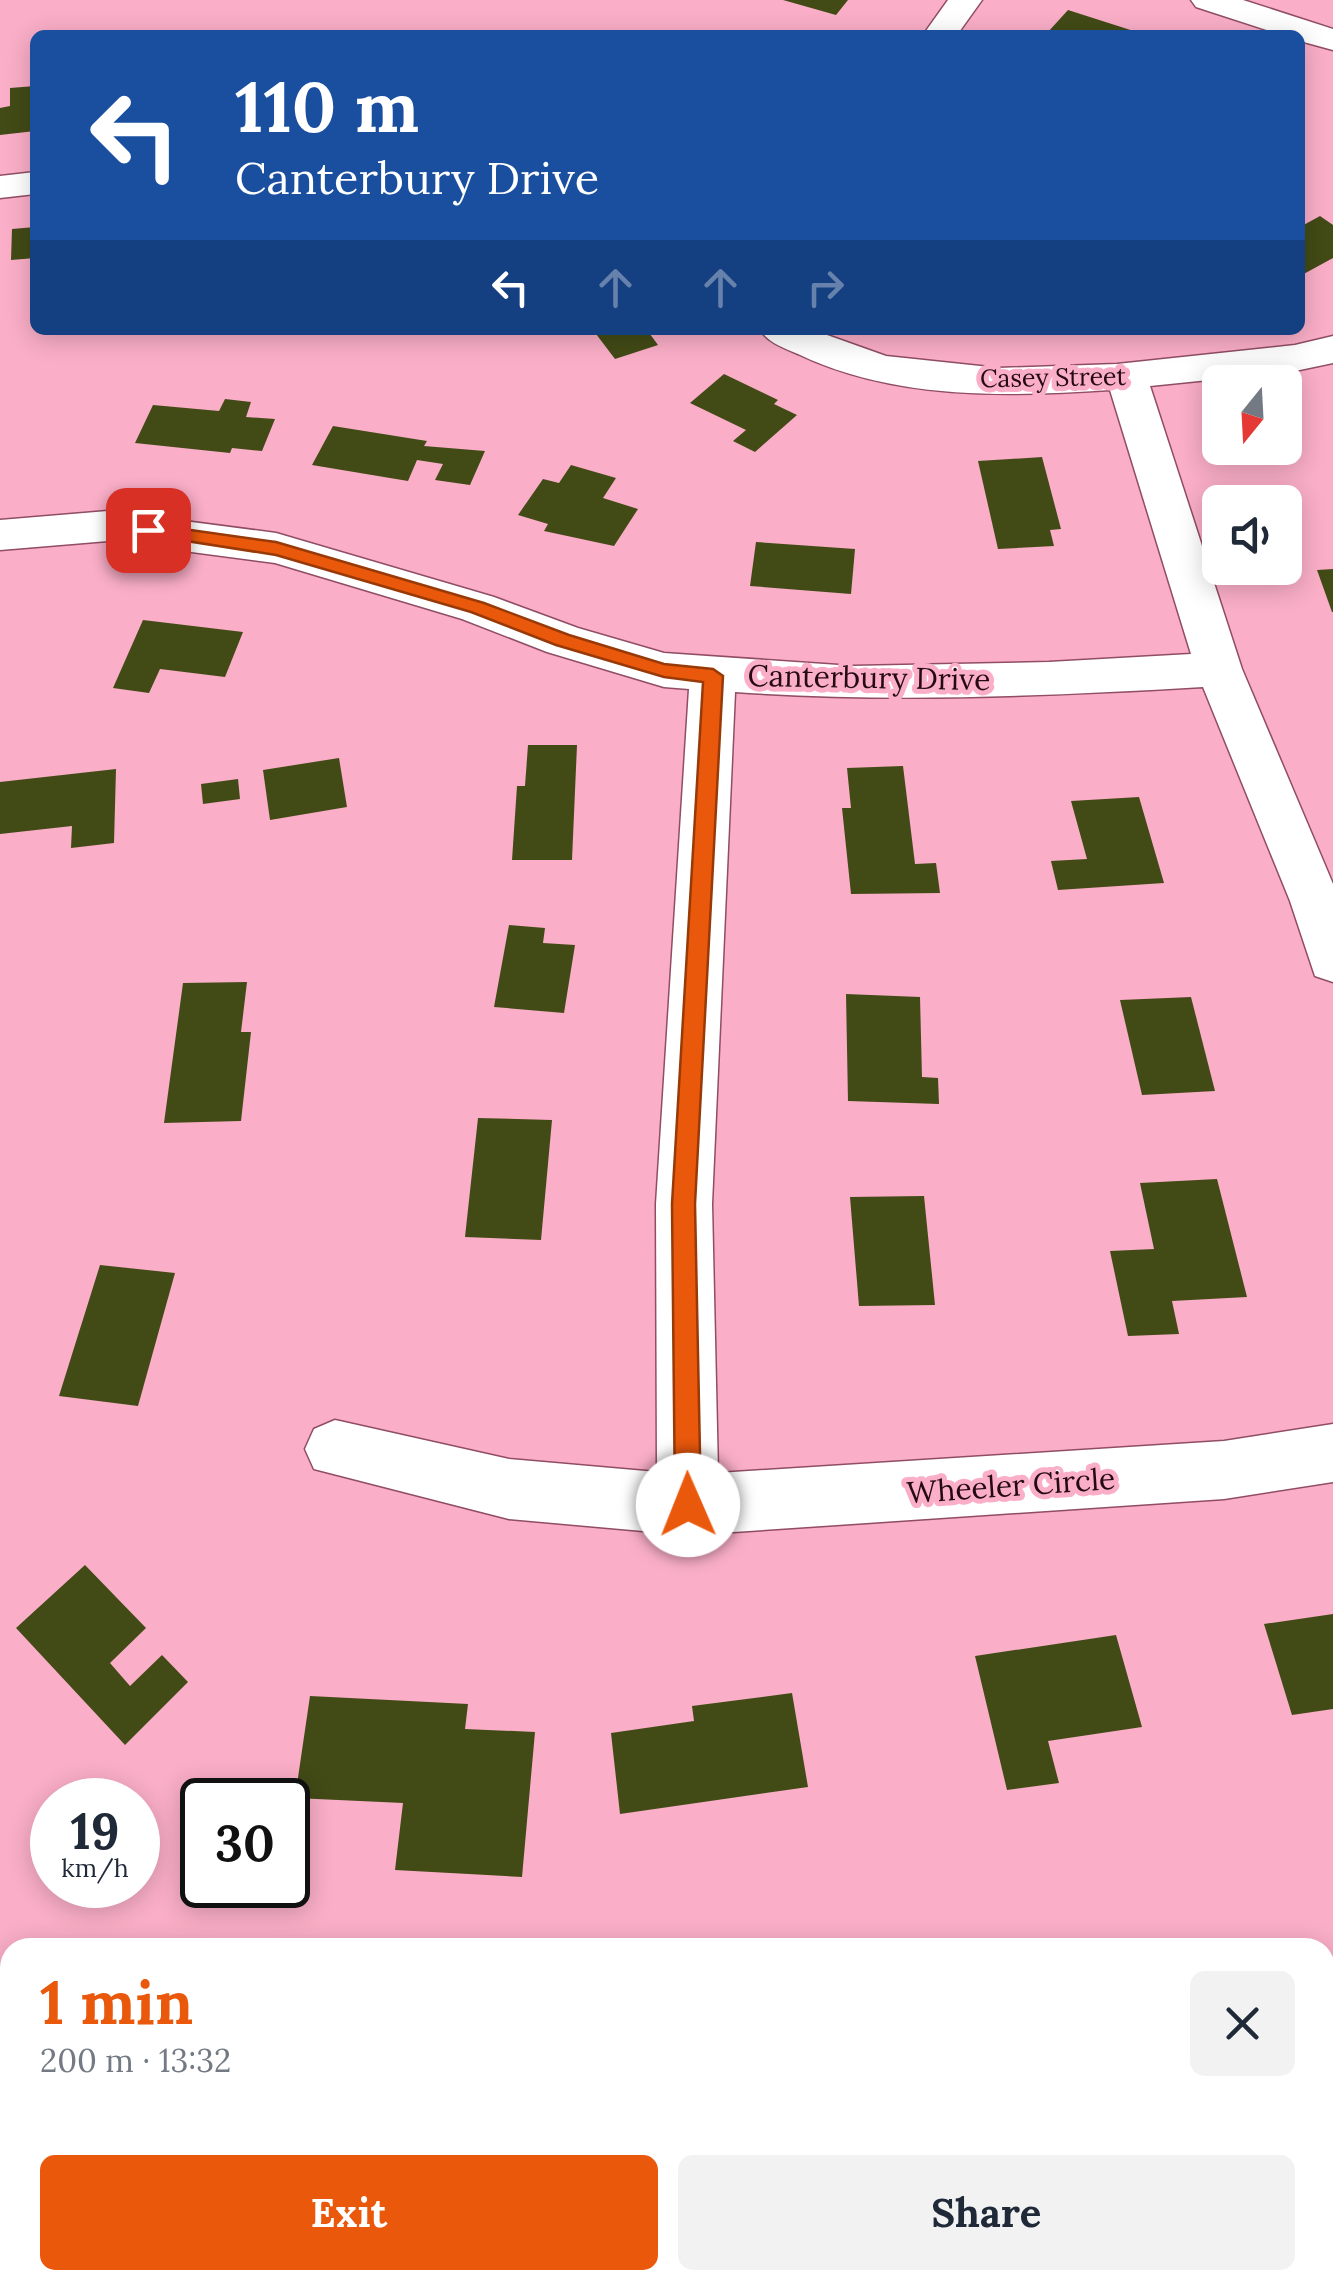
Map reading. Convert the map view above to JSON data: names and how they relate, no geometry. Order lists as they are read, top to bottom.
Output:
{
  "streets": {
    "street": ["Casey Street", "Canterbury Drive", "Wheeler Circle"]
  },
  "north": "bottom",
  "page": {
    "turn": ["110 m", "Canterbury Drive"],
    "speed": "19 km/h",
    "limit": "30",
    "heading": ["1 min", "200 m · 13:32"],
    "buttons": ["Exit", "Share"]
  }
}
